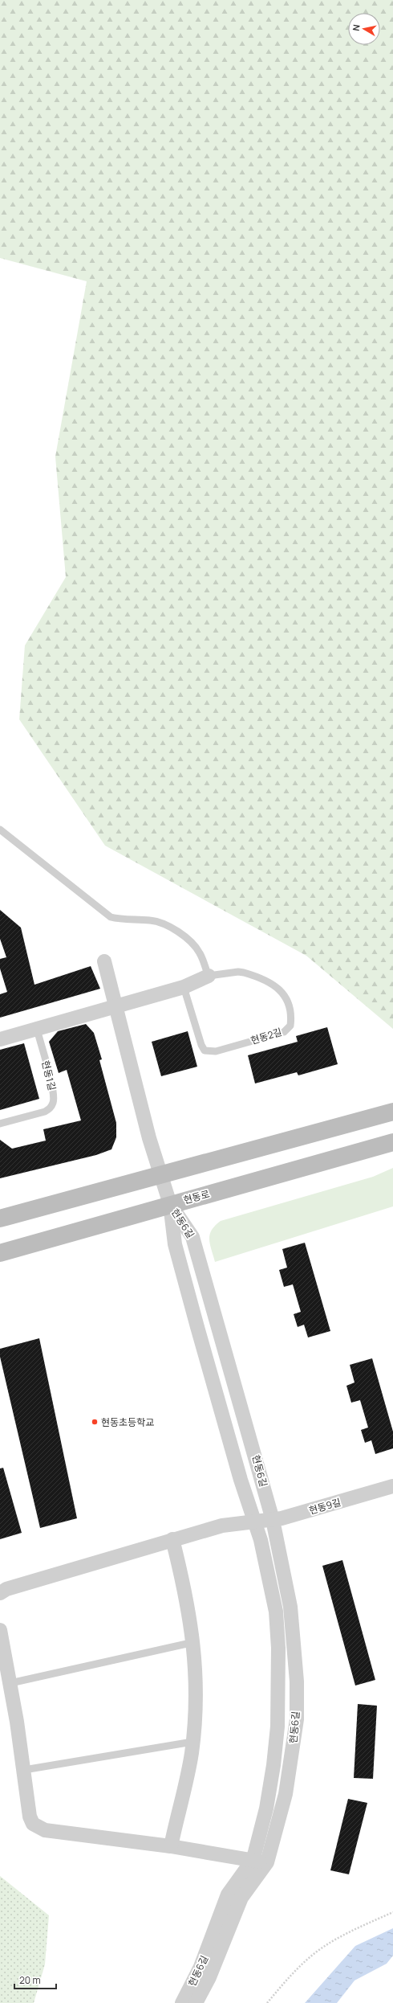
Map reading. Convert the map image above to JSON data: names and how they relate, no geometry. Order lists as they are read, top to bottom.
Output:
{
  "streets": {
    "main road": ["현동로"],
    "street": ["현동2길", "현동6길", "현동9길"],
    "lane": ["현동1길"]
  },
  "crossings": [
    ["현동2길", "현동1길"],
    ["현동로", "현동6길"],
    ["현동6길", "현동9길"]
  ],
  "places": ["현동초등학교"],
  "scale_bar": "20 m",
  "north": "left"
}
